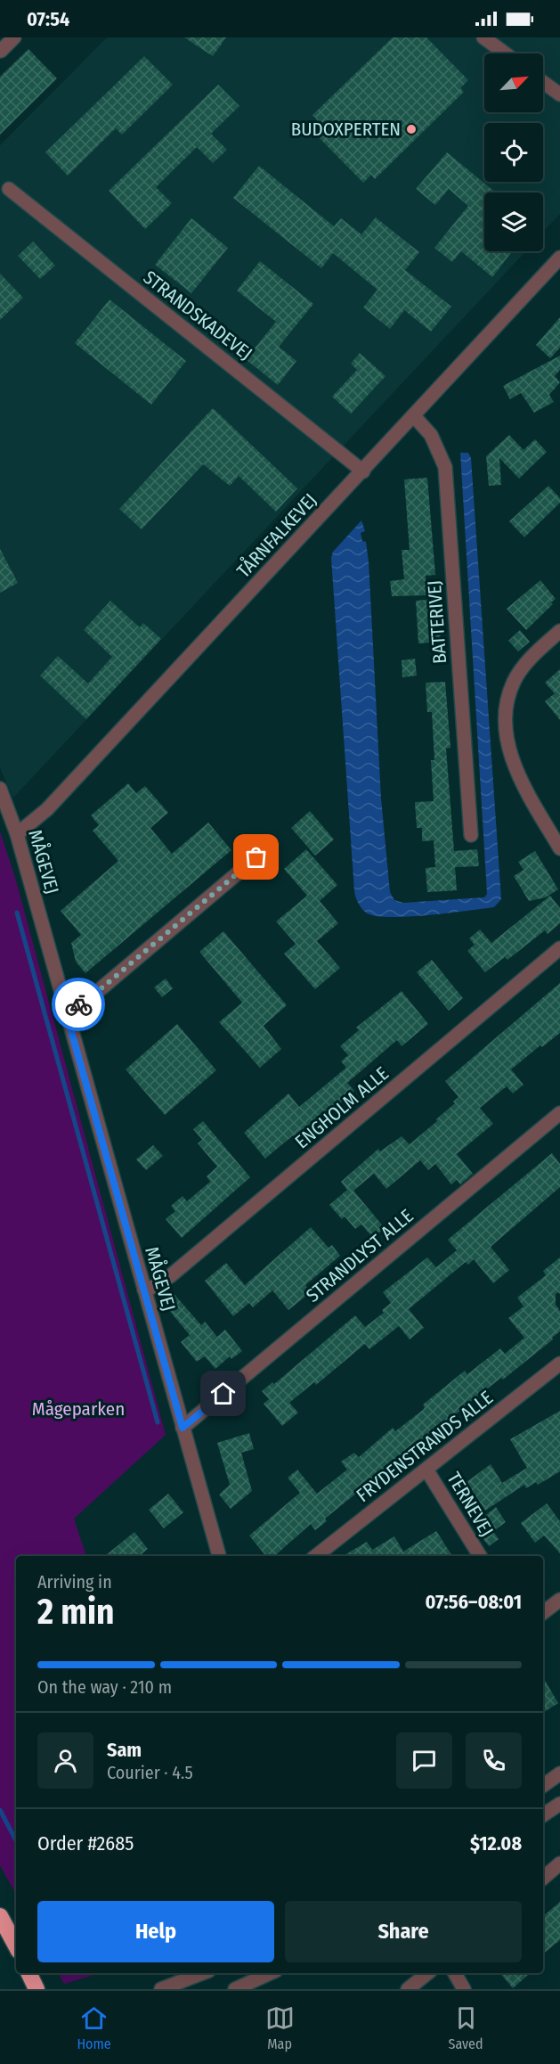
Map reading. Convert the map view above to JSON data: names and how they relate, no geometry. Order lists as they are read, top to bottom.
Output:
{
  "streets": {
    "street": [
      "STRANDSKADEVEJ",
      "TÅRNFALKEVEJ",
      "BATTERIVEJ",
      "MÅGEVEJ",
      "ENGHOLM ALLE",
      "STRANDLYST ALLE",
      "FRYDENSTRANDS ALLE",
      "TERNEVEJ"
    ]
  },
  "crossings": [
    ["STRANDSKADEVEJ", "TÅRNFALKEVEJ"],
    ["TÅRNFALKEVEJ", "BATTERIVEJ"],
    ["TÅRNFALKEVEJ", "MÅGEVEJ"],
    ["MÅGEVEJ", "ENGHOLM ALLE"],
    ["MÅGEVEJ", "STRANDLYST ALLE"],
    ["FRYDENSTRANDS ALLE", "TERNEVEJ"]
  ],
  "parks": ["Mågeparken"],
  "places": ["BUDOXPERTEN"],
  "north": "top right",
  "page": {
    "status": "07:54",
    "heading": ["2 min", "Arriving in", "07:56–08:01"],
    "panel": [
      "Sam",
      "Courier · 4.5",
      "Order #2685",
      "$12.08"
    ],
    "bar": "On the way · 210 m",
    "buttons": ["Help", "Share"],
    "tabs": ["Home", "Map", "Saved"]
  }
}
